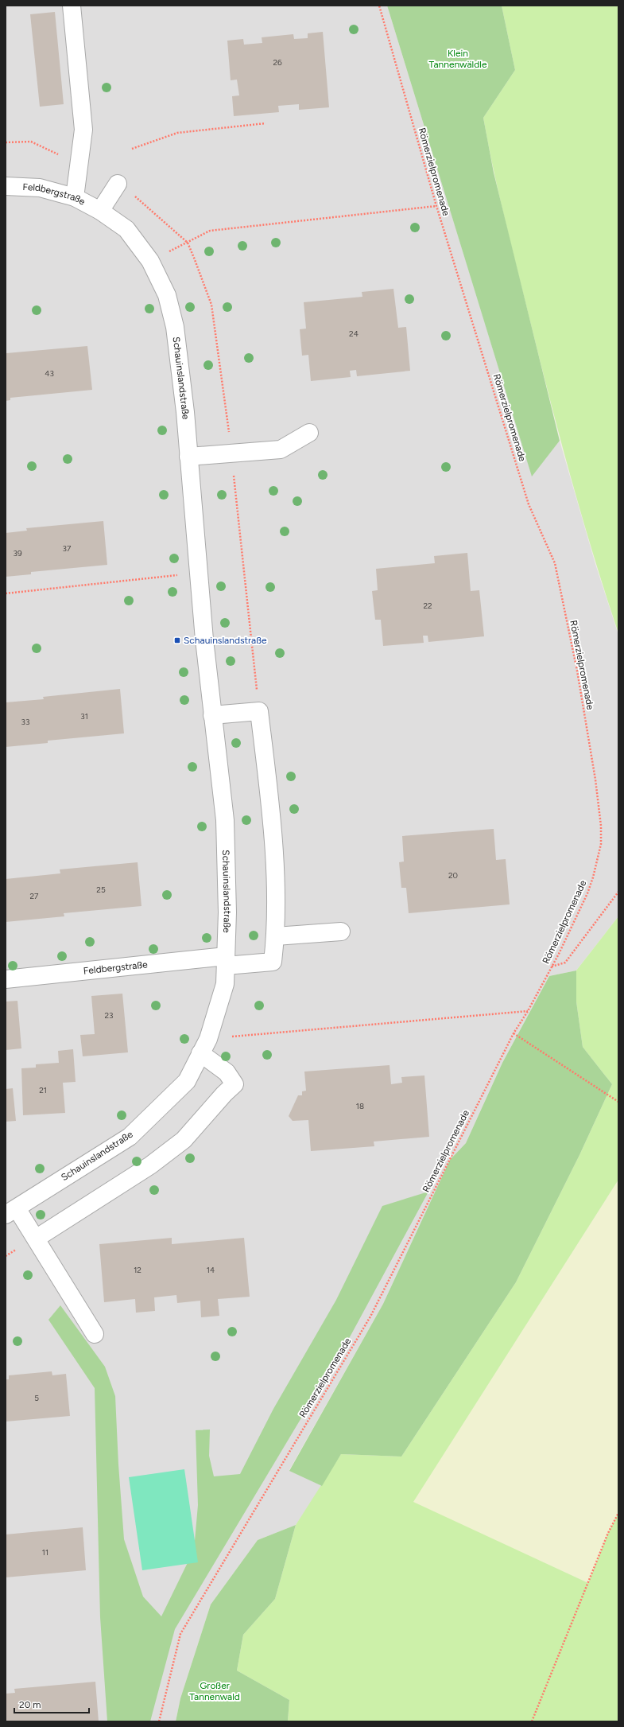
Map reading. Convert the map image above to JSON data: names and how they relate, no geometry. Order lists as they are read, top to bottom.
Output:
{
  "streets": {
    "street": ["Feldbergstraße", "Schauinslandstraße"],
    "path": ["Römerzielpromenade"]
  },
  "crossings": [
    ["Feldbergstraße", "Schauinslandstraße"]
  ],
  "parks": ["Klein Tannenwäldle", "Großer Tannenwald"],
  "places": {
    "transit": ["Schauinslandstraße"]
  },
  "house_numbers": [
    "26",
    "24",
    "43",
    "37",
    "39",
    "22",
    "31",
    "33",
    "20",
    "25",
    "27",
    "23",
    "21",
    "18",
    "12",
    "14",
    "5",
    "11"
  ],
  "scale_bar": "20 m"
}
